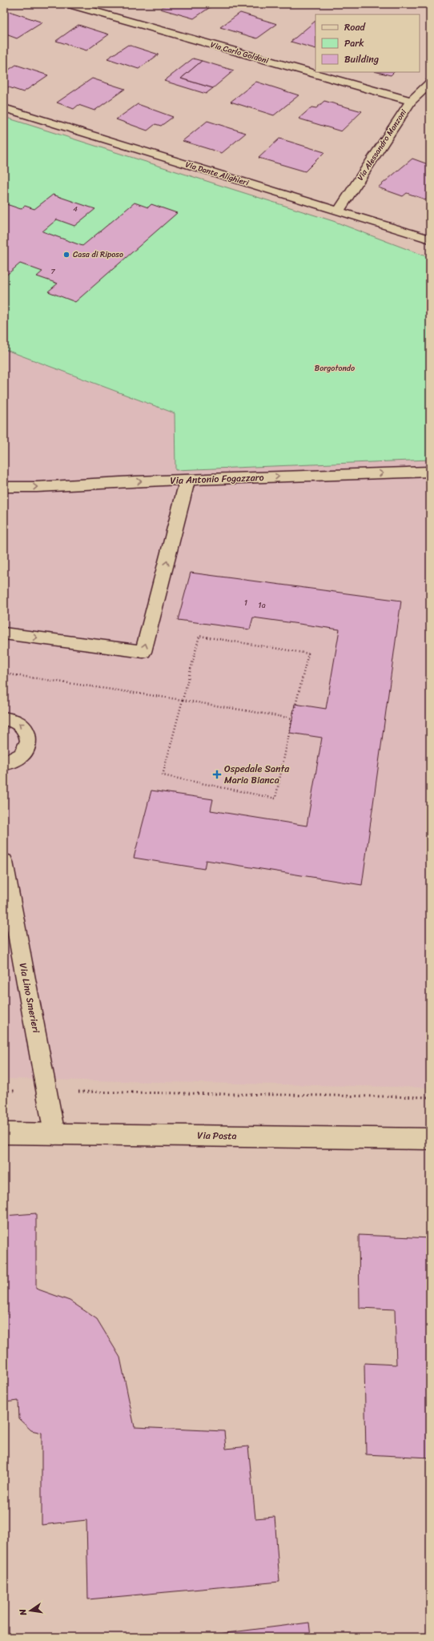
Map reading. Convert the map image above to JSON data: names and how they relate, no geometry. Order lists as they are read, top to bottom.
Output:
{
  "streets": {
    "street": [
      "Via Carlo Goldoni",
      "Via Alessandro Manzoni",
      "Via Dante Alighieri",
      "Via Antonio Fogazzaro",
      "Via Lino Smerieri",
      "Via Posta"
    ]
  },
  "crossings": [
    ["Via Carlo Goldoni", "Via Alessandro Manzoni"],
    ["Via Alessandro Manzoni", "Via Dante Alighieri"],
    ["Via Lino Smerieri", "Via Posta"]
  ],
  "one_way": ["Via Antonio Fogazzaro"],
  "parks": ["Borgotondo"],
  "places": {
    "other": ["Casa di Riposo"],
    "health": ["Ospedale Santa Maria Bianca"]
  },
  "house_numbers": [
    "4",
    "7",
    "1",
    "1a"
  ],
  "legend": ["Road", "Park", "Building"],
  "north": "left"
}
